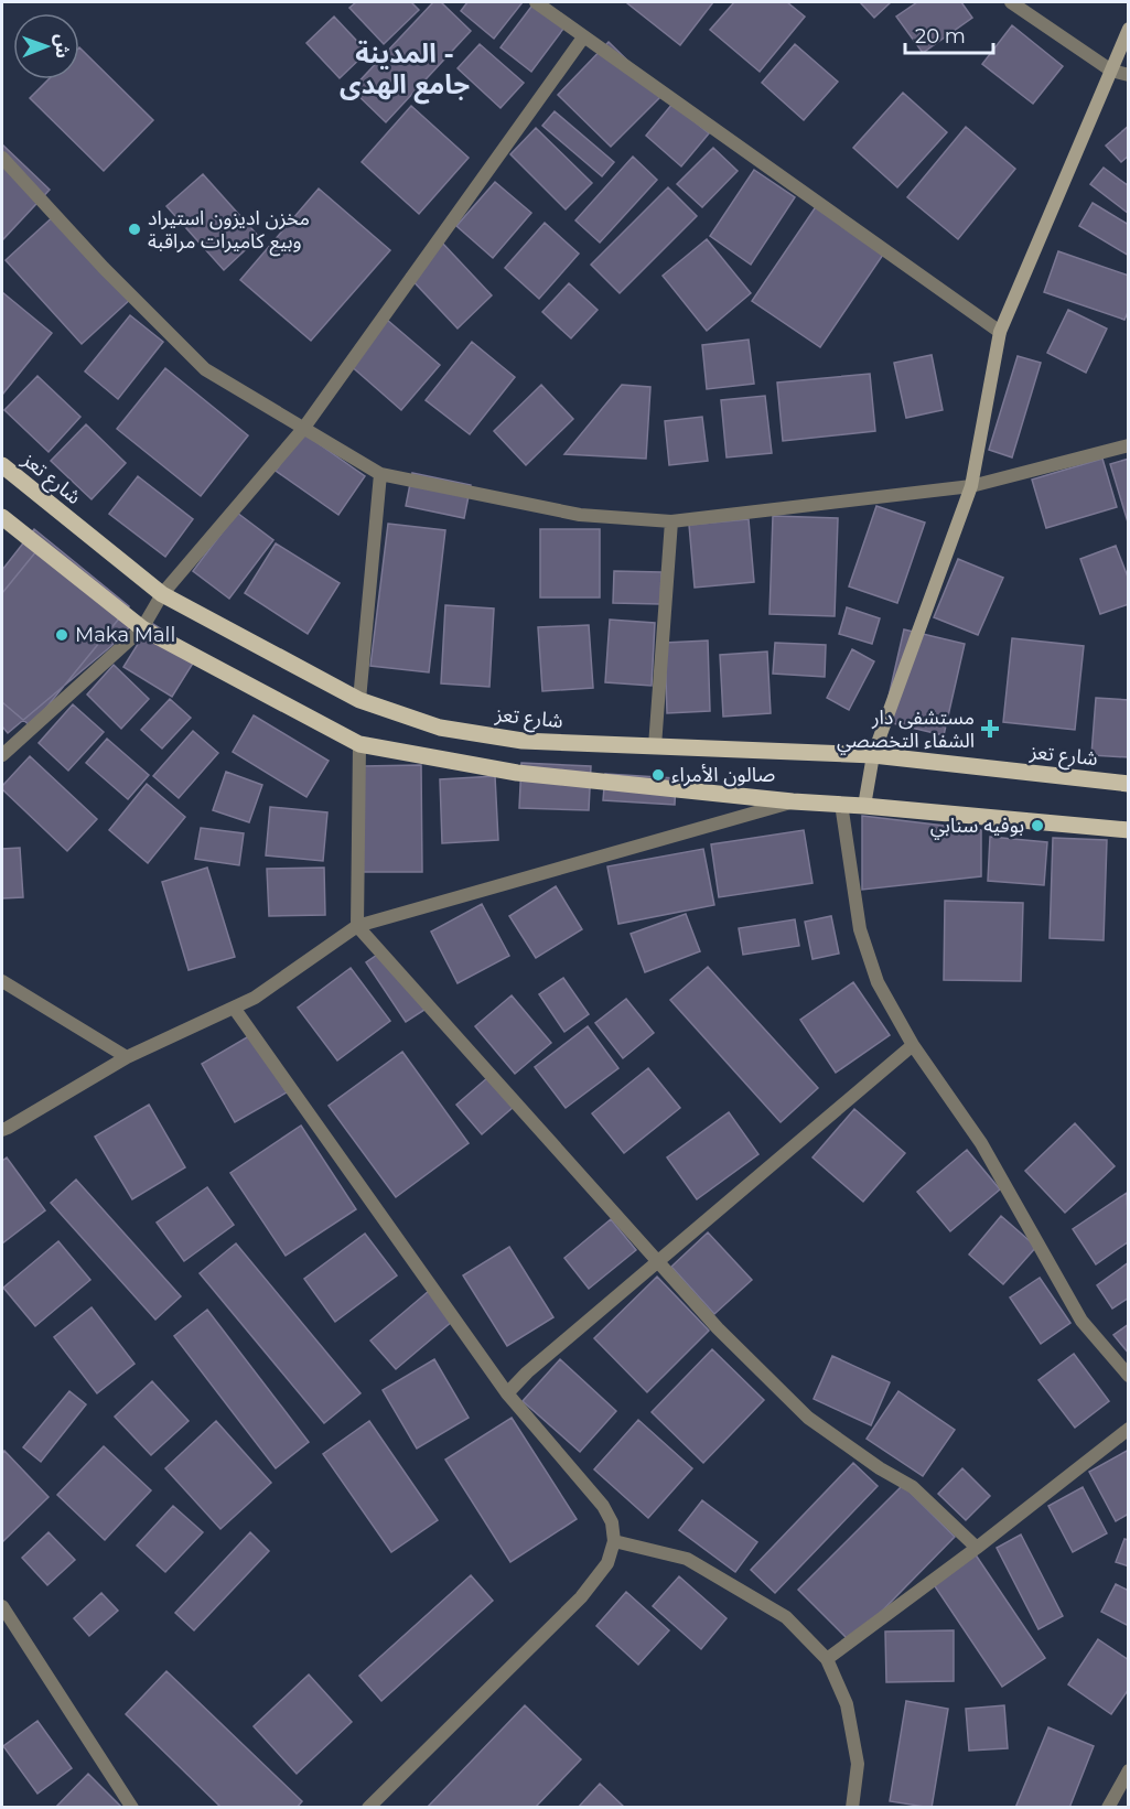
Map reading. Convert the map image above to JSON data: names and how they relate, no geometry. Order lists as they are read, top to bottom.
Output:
{
  "streets": {
    "main road": ["شارع تعز"]
  },
  "districts": ["المدينة - جامع الهدى"],
  "places": {
    "other": [
      "مخزن اديزون استيراد وبيع كاميرات مراقبة",
      "Maka Mall",
      "صالون الأمراء",
      "بوفيه سنابي"
    ],
    "health": ["مستشفى دار الشفاء التخصصي"]
  },
  "scale_bar": "20 m",
  "north": "right"
}
